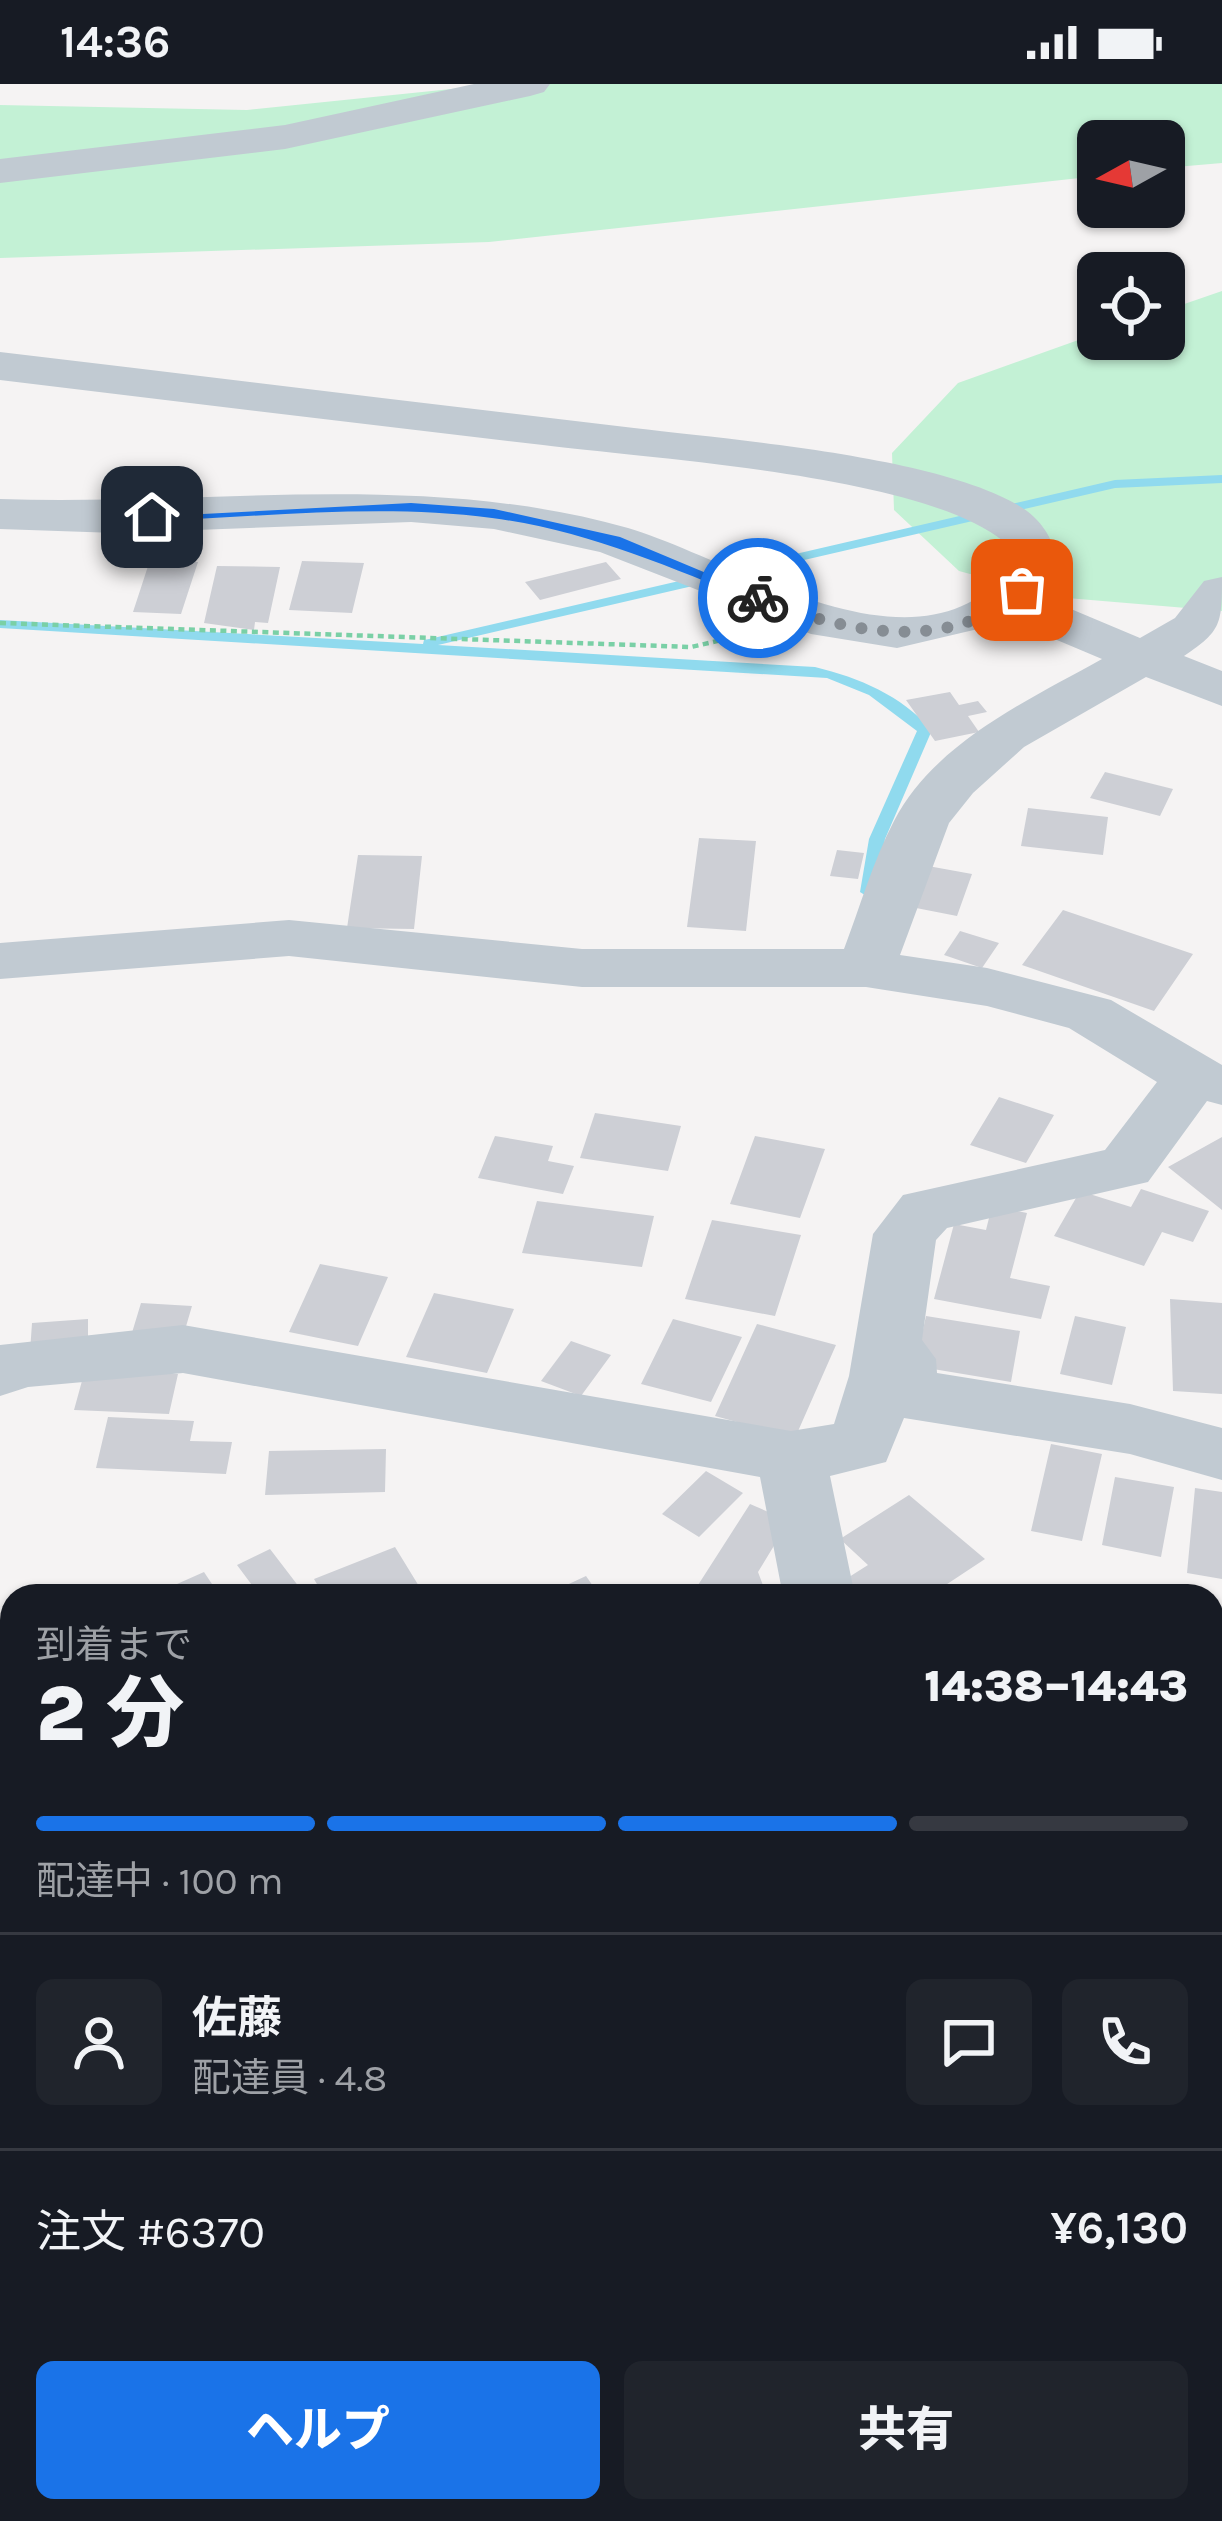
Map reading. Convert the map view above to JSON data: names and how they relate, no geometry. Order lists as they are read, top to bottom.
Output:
{
  "north": "left",
  "page": {
    "status": "14:36",
    "heading": ["2 分", "到着まで", "14:38–14:43"],
    "panel": [
      "佐藤",
      "配達員 · 4.8",
      "注文 #6370",
      "¥6,130"
    ],
    "bar": "配達中 · 100 m",
    "buttons": ["ヘルプ", "共有"]
  }
}
